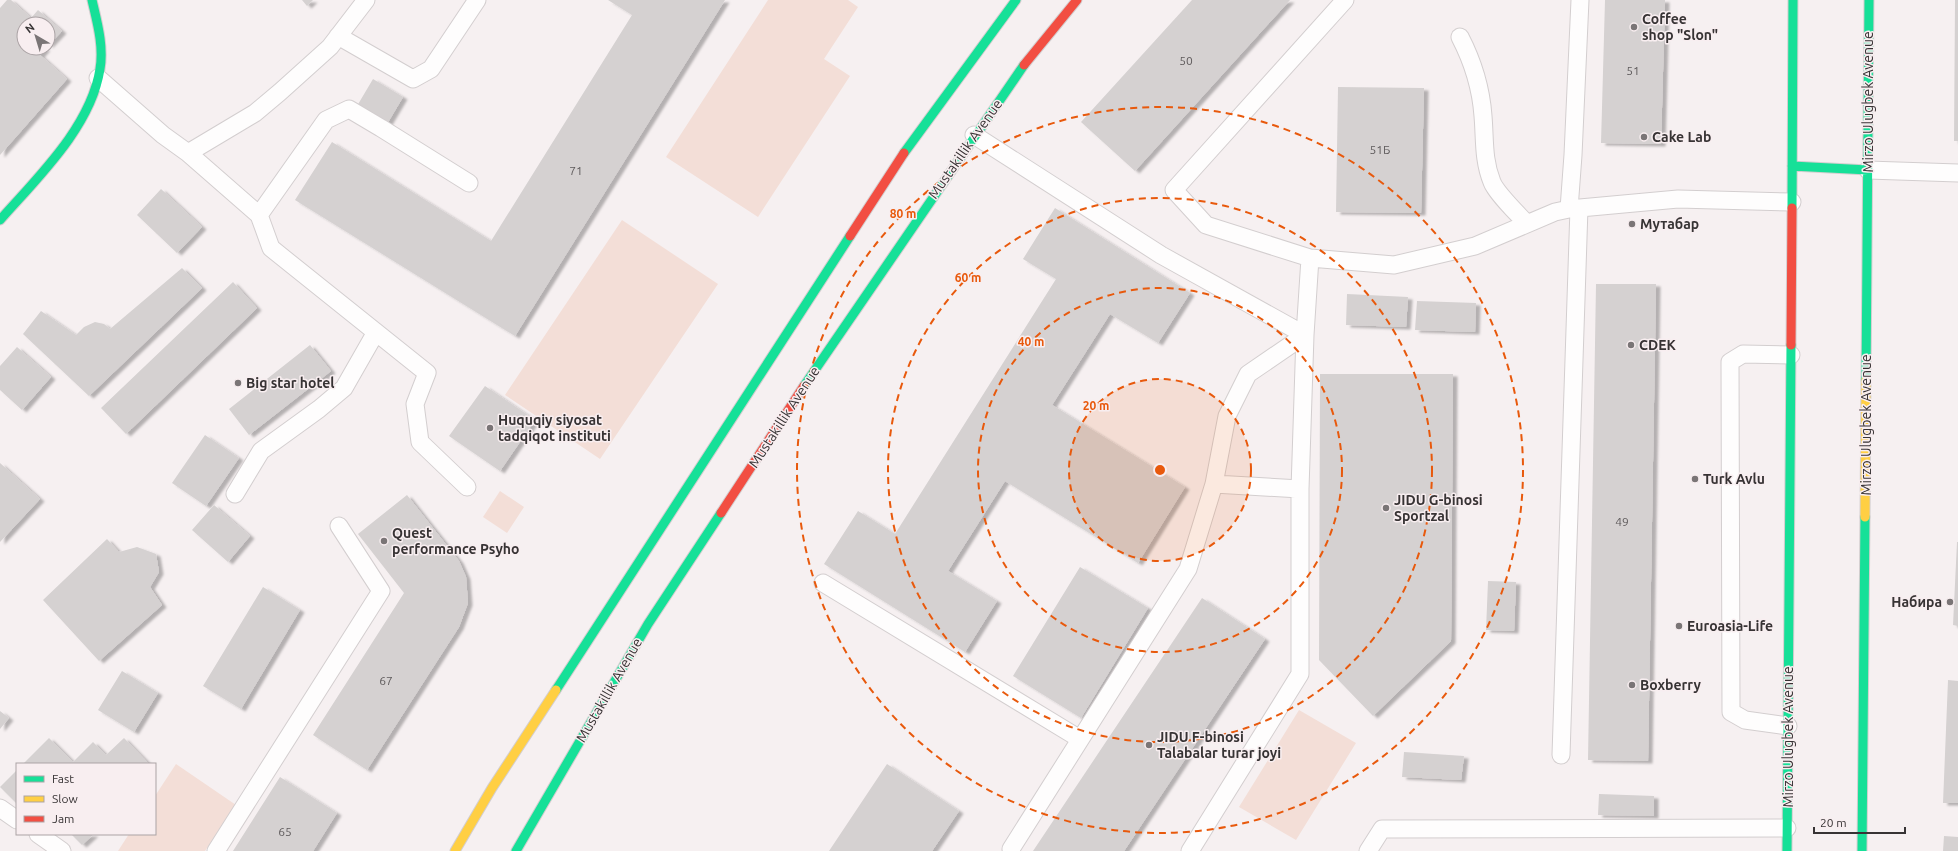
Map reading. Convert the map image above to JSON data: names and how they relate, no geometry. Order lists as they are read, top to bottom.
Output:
{
  "streets": {
    "main road": ["Mirzo Ulugbek Avenue", "Mustakillik Avenue"]
  },
  "places": [
    "Coffee shop \"Slon\"",
    "Cake Lab",
    "Мутабар",
    "CDEK",
    "Big star hotel",
    "Huquqiy siyosat tadqiqot instituti",
    "Turk Avlu",
    "JIDU G-binosi Sportzal",
    "Quest performance Psyho",
    "Набира",
    "Euroasia-Life",
    "Boxberry",
    "JIDU F-binosi Talabalar turar joyi"
  ],
  "house_numbers": [
    "50",
    "51",
    "51Б",
    "71",
    "49",
    "67",
    "65"
  ],
  "legend": ["Fast", "Slow", "Jam"],
  "scale_bar": "20 m",
  "north": "top left",
  "rings": [
    "80 m",
    "60 m",
    "40 m",
    "20 m"
  ]
}
